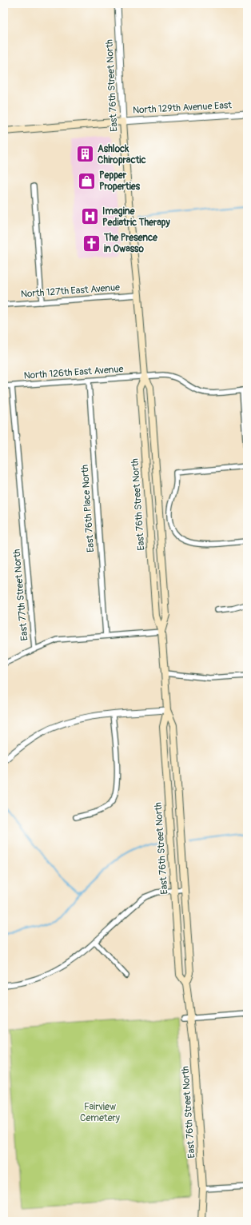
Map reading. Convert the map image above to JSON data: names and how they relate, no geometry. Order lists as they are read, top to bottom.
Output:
{
  "streets": {
    "main road": ["East 76th Street North", "North 129th Avenue East"],
    "street": [
      "North 127th East Avenue",
      "North 126th East Avenue",
      "East 76th Place North",
      "East 77th Street North"
    ]
  },
  "crossings": [
    ["East 76th Street North", "North 129th Avenue East"],
    ["East 76th Street North", "North 127th East Avenue"],
    ["East 76th Street North", "North 126th East Avenue"],
    ["North 126th East Avenue", "East 76th Place North"],
    ["North 126th East Avenue", "East 77th Street North"]
  ],
  "parks": ["Fairview Cemetery"],
  "places": {
    "building": ["Ashlock Chiropractic"],
    "shop": ["Pepper Properties"],
    "hospital": ["Imagine Pediatric Therapy"],
    "church": ["The Presence in Owasso"]
  }
}
